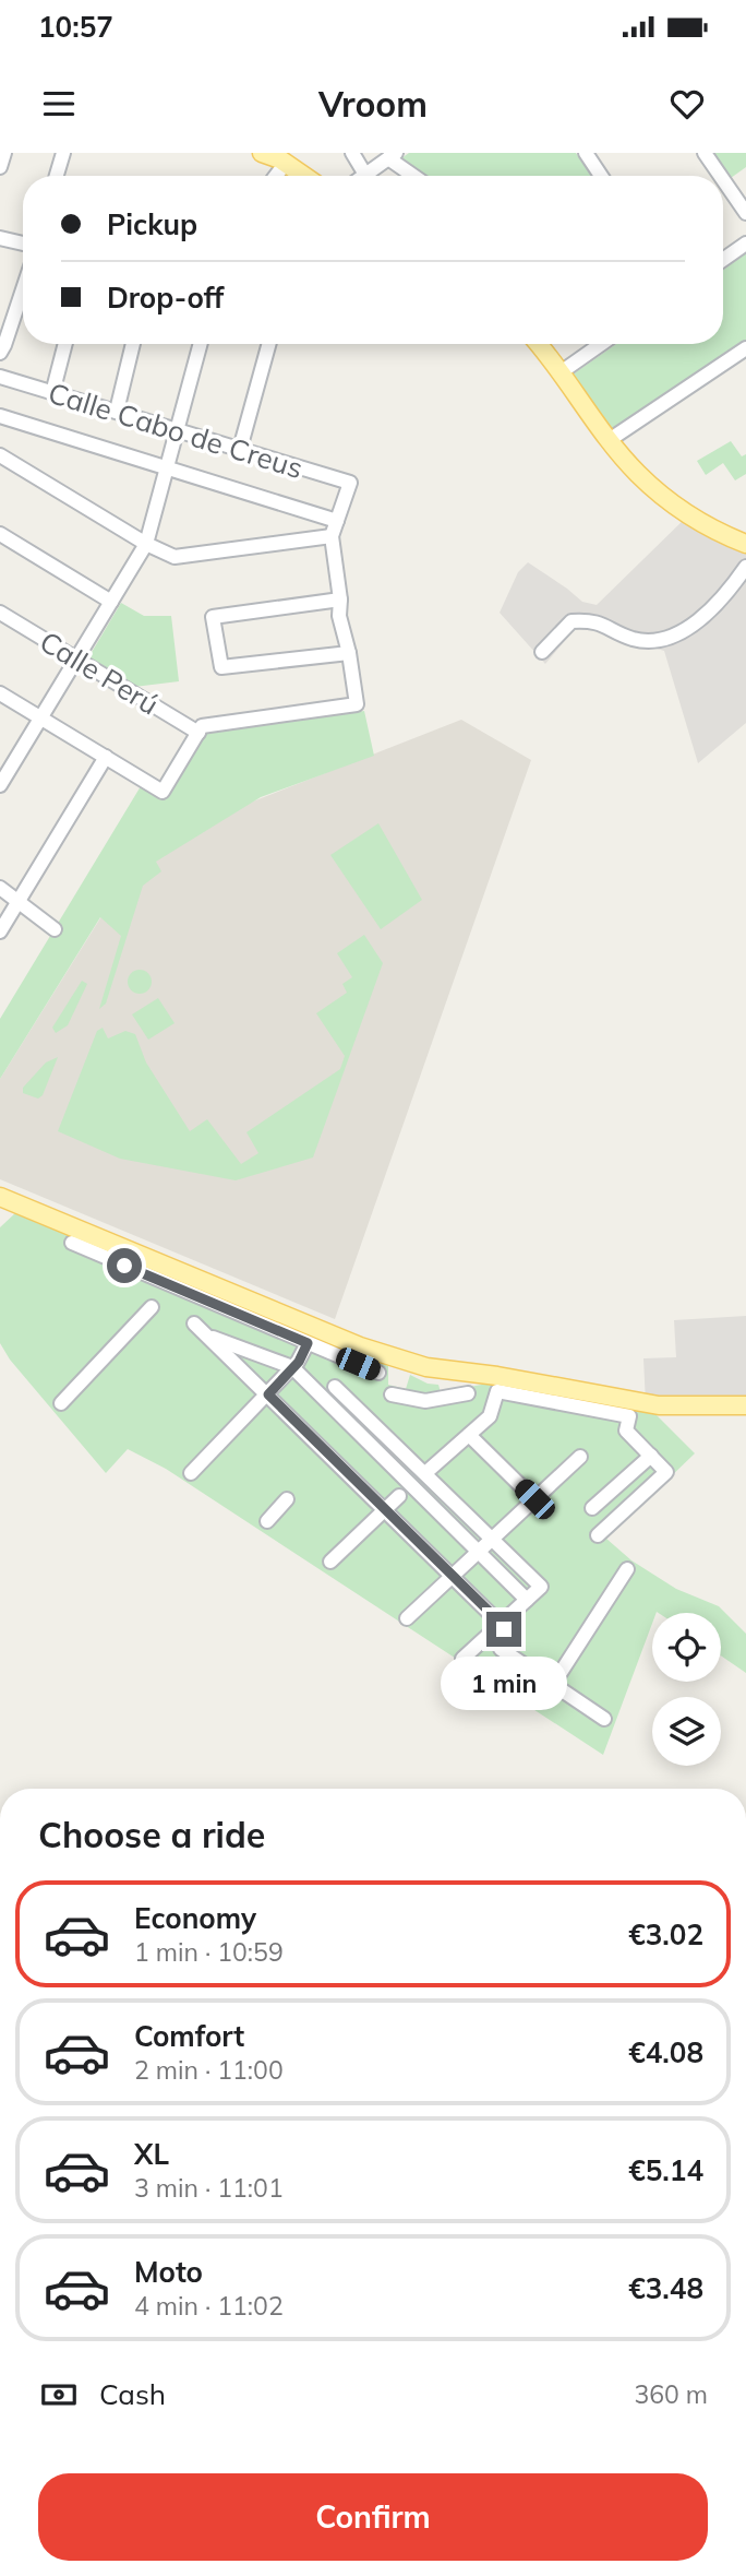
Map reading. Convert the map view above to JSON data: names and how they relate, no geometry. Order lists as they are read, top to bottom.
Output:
{
  "streets": {
    "street": ["Calle Cabo de Creus", "Calle Perú"]
  },
  "page": {
    "status": "10:57",
    "header": "Vroom",
    "banner": ["Pickup", "Drop-off"],
    "bubble": "1 min",
    "heading": "Choose a ride",
    "list": [
      {
        "name": "Economy",
        "note": "1 min · 10:59",
        "value": "€3.02"
      },
      {
        "name": "Comfort",
        "note": "2 min · 11:00",
        "value": "€4.08"
      },
      {
        "name": "XL",
        "note": "3 min · 11:01",
        "value": "€5.14"
      },
      {
        "name": "Moto",
        "note": "4 min · 11:02",
        "value": "€3.48"
      }
    ],
    "pay": ["Cash", "360 m"],
    "buttons": "Confirm"
  }
}
